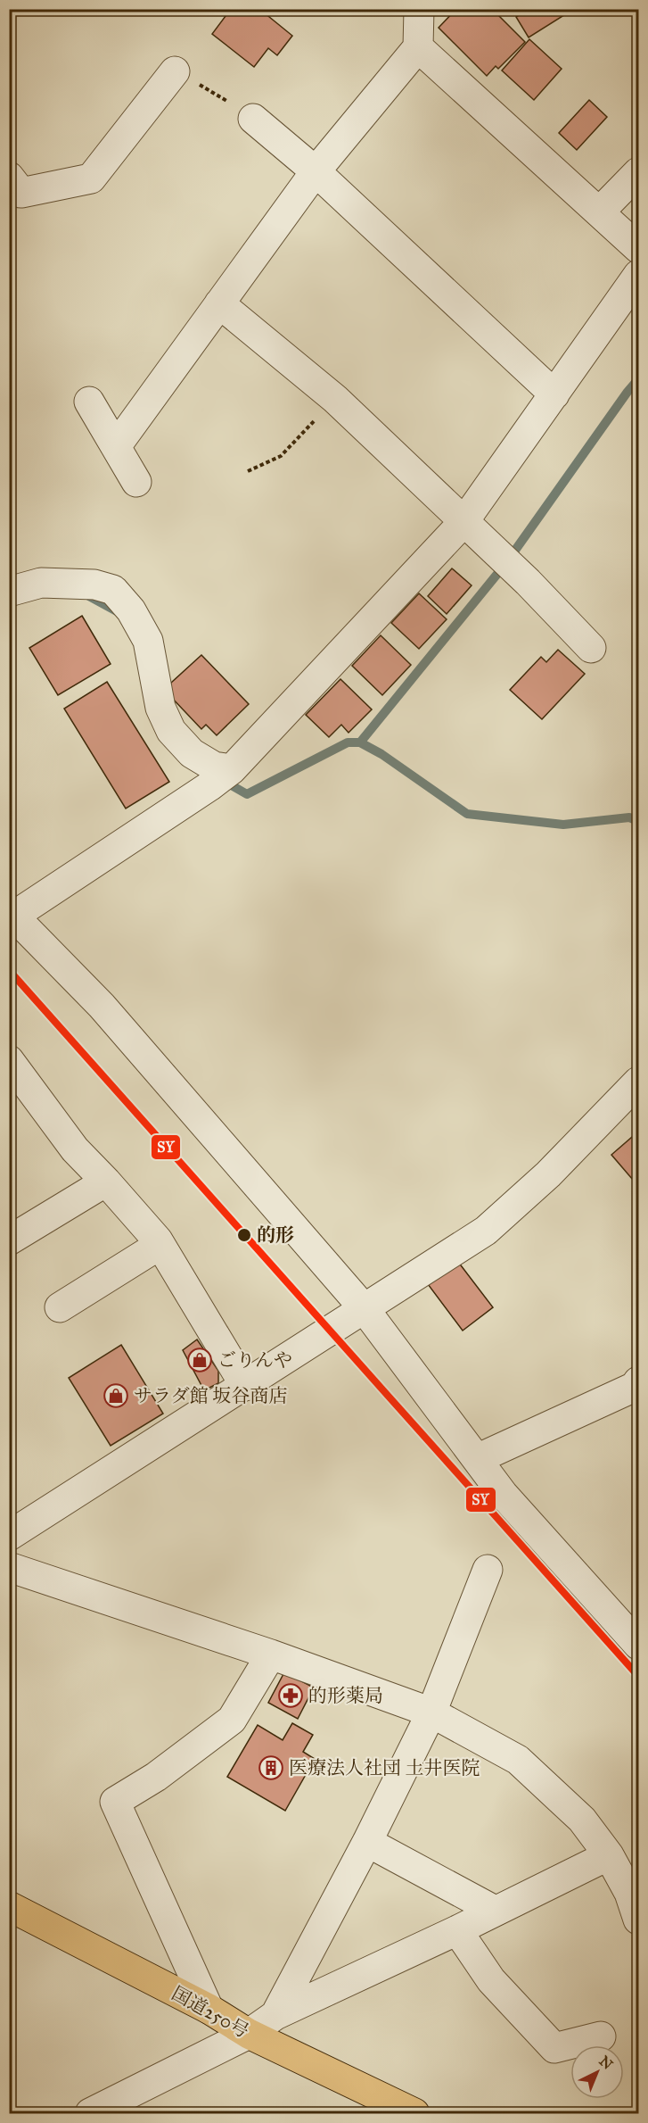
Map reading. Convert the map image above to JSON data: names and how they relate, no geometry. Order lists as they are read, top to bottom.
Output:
{
  "streets": {
    "highway": ["国道250号"]
  },
  "places": {
    "other": ["的形"],
    "shop": ["ごりんや", "サラダ館 坂谷商店"],
    "pharmacy": ["的形薬局"],
    "building": ["医療法人社団 土井医院"]
  },
  "lines": ["transit line SY"],
  "north": "top right"
}
